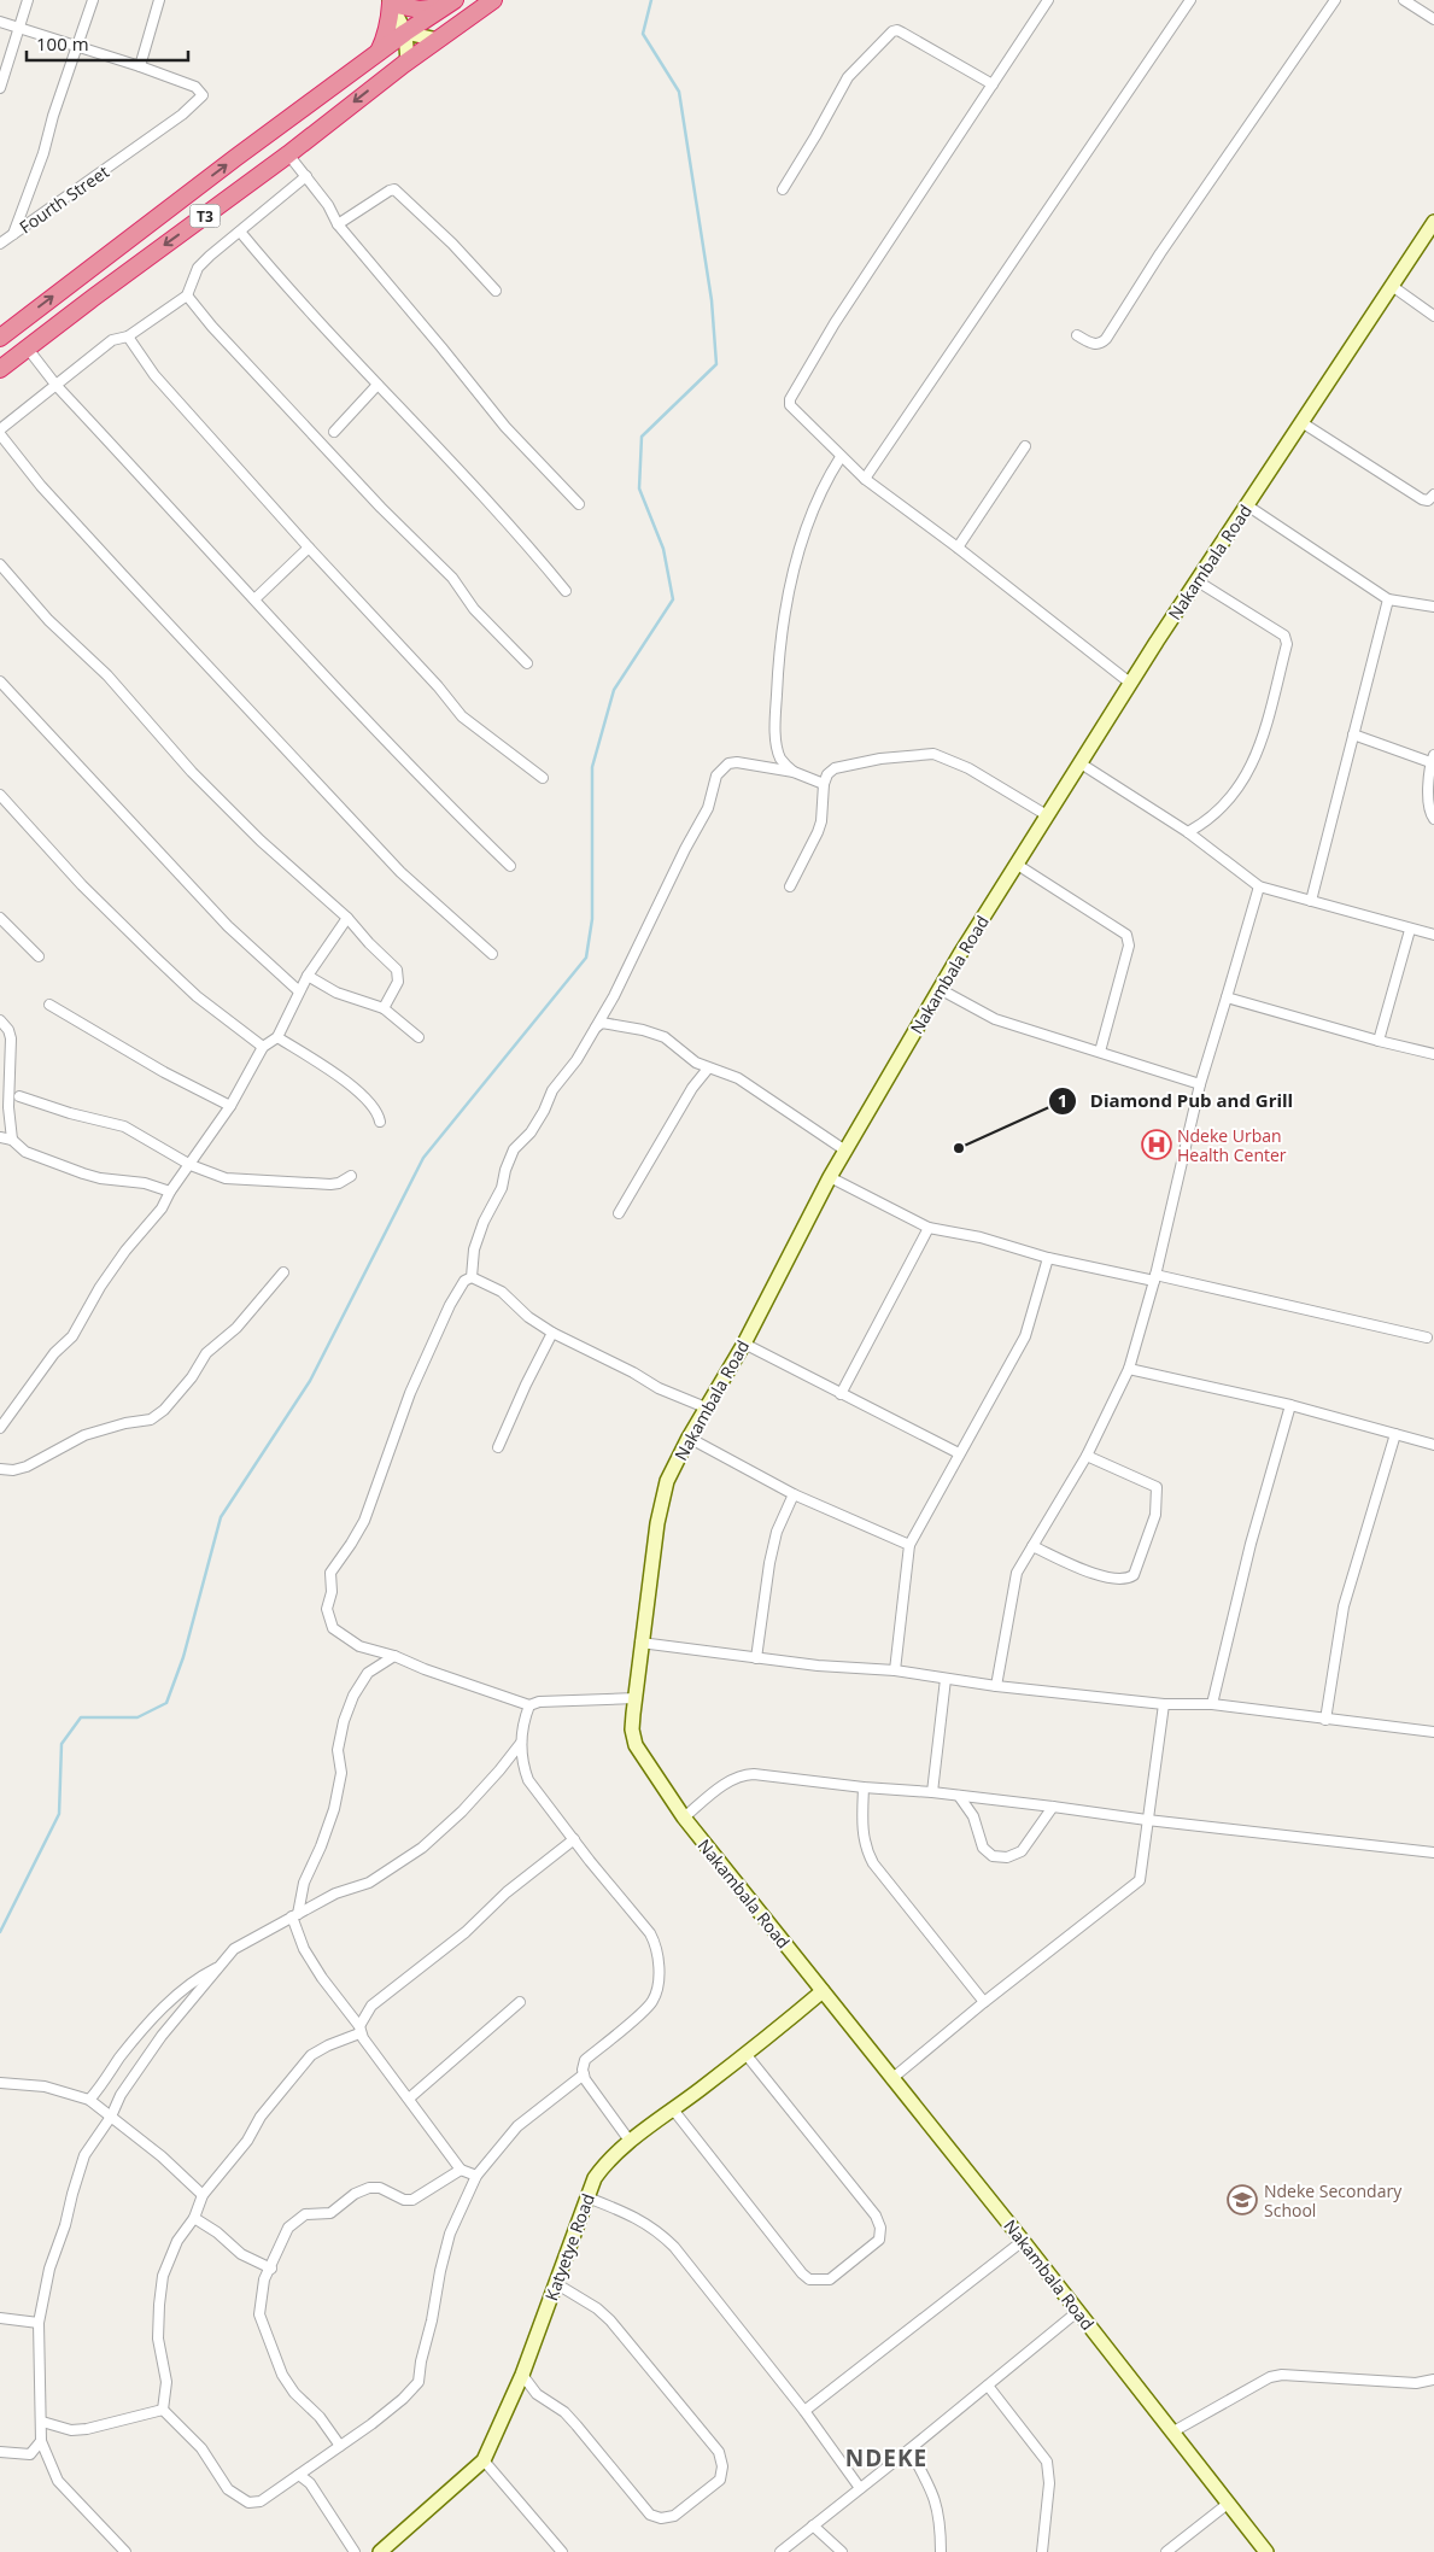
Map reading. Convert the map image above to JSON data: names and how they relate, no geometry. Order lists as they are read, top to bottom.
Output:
{
  "streets": {
    "highway": ["T3"],
    "main road": ["Nakambala Road", "Katyetye Road"],
    "street": ["Fourth Street"]
  },
  "crossings": [
    ["Nakambala Road", "Katyetye Road"]
  ],
  "districts": ["NDEKE"],
  "places": {
    "hospital": ["Ndeke Urban Health Center"],
    "other": ["Diamond Pub and Grill"],
    "school or university": ["Ndeke Secondary School"]
  },
  "scale_bar": "100 m"
}
